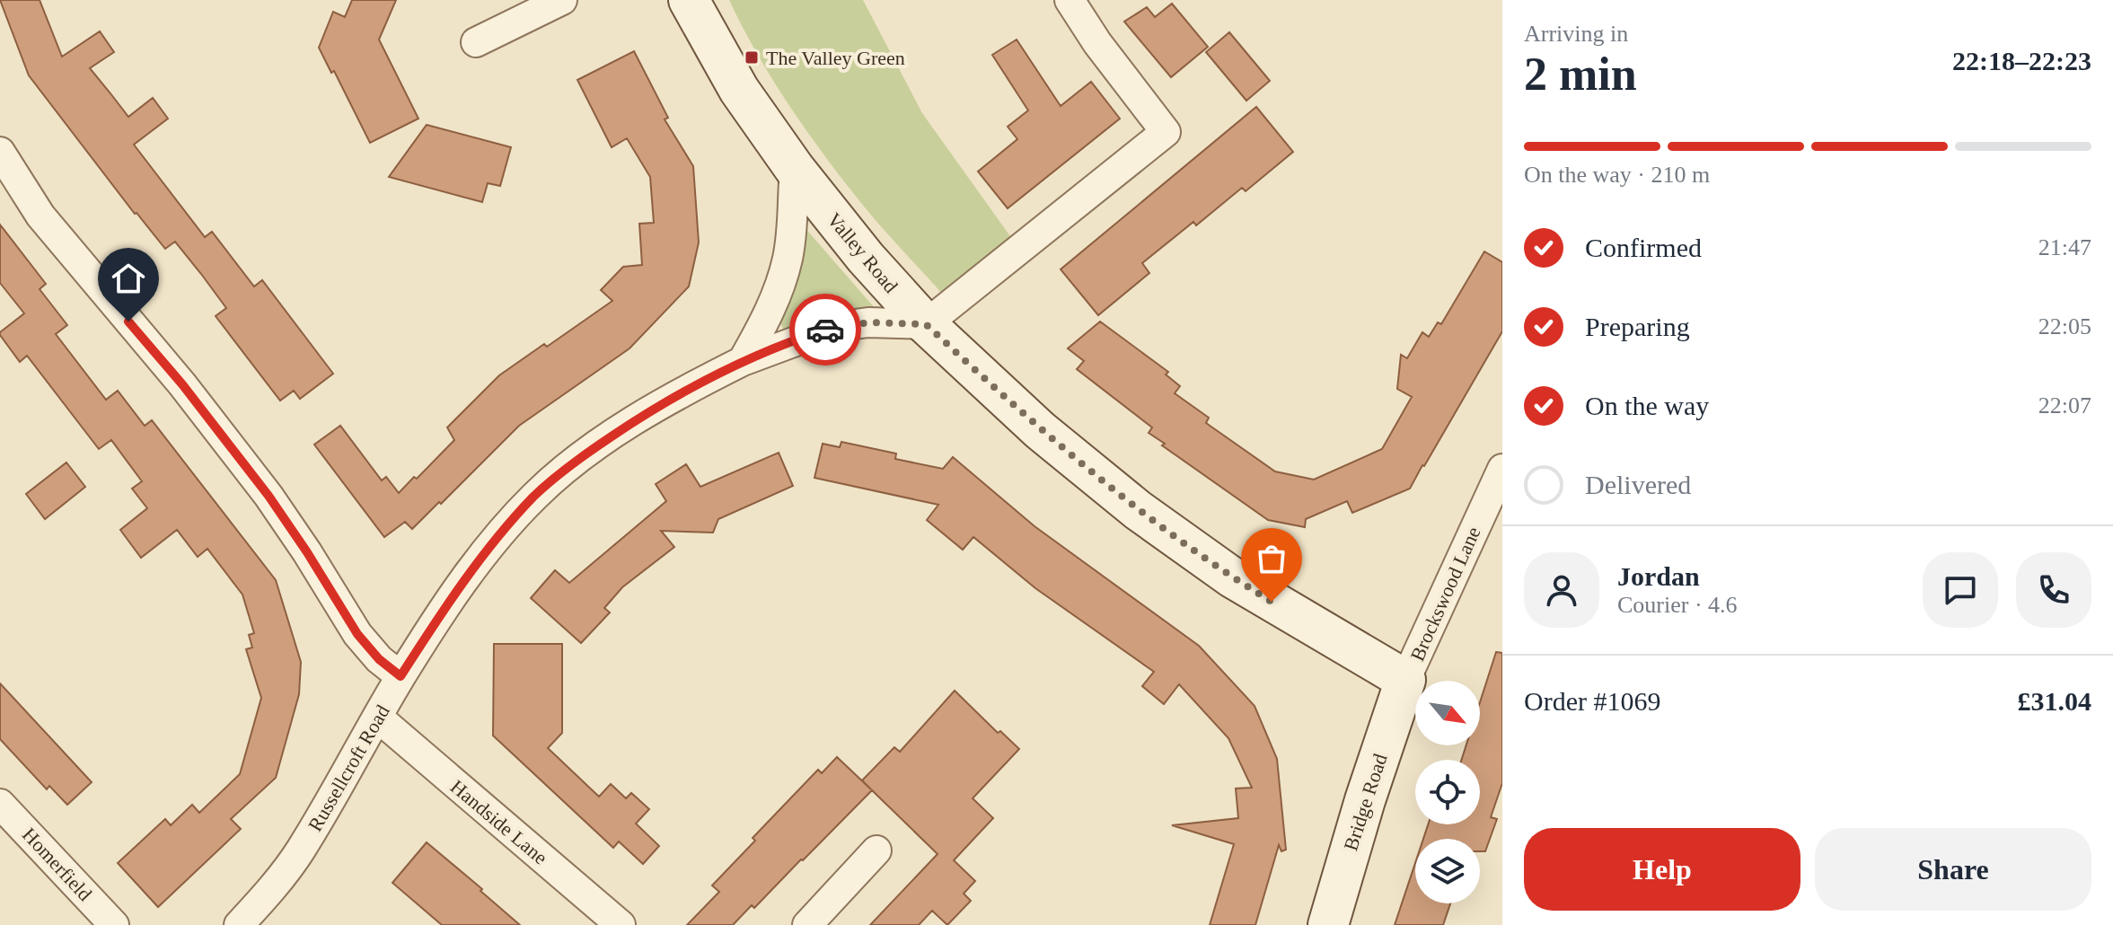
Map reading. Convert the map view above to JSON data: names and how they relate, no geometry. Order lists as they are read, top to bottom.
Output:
{
  "streets": {
    "main road": ["Valley Road", "Bridge Road"],
    "street": [
      "Brockswood Lane",
      "Russellcroft Road",
      "Handside Lane",
      "Homerfield"
    ]
  },
  "crossings": [
    ["Valley Road", "Brockswood Lane"],
    ["Valley Road", "Russellcroft Road"],
    ["Valley Road", "Bridge Road"],
    ["Brockswood Lane", "Bridge Road"],
    ["Russellcroft Road", "Handside Lane"]
  ],
  "places": {
    "transit": ["The Valley Green"]
  },
  "north": "bottom right",
  "page": {
    "heading": ["2 min", "Arriving in", "22:18–22:23"],
    "panel": [
      "Jordan",
      "Courier · 4.6",
      "Order #1069",
      "£31.04"
    ],
    "bar": "On the way · 210 m",
    "list": [
      ["Confirmed", "21:47"],
      ["Preparing", "22:05"],
      ["On the way", "22:07"],
      "Delivered"
    ],
    "buttons": ["Help", "Share"]
  }
}
